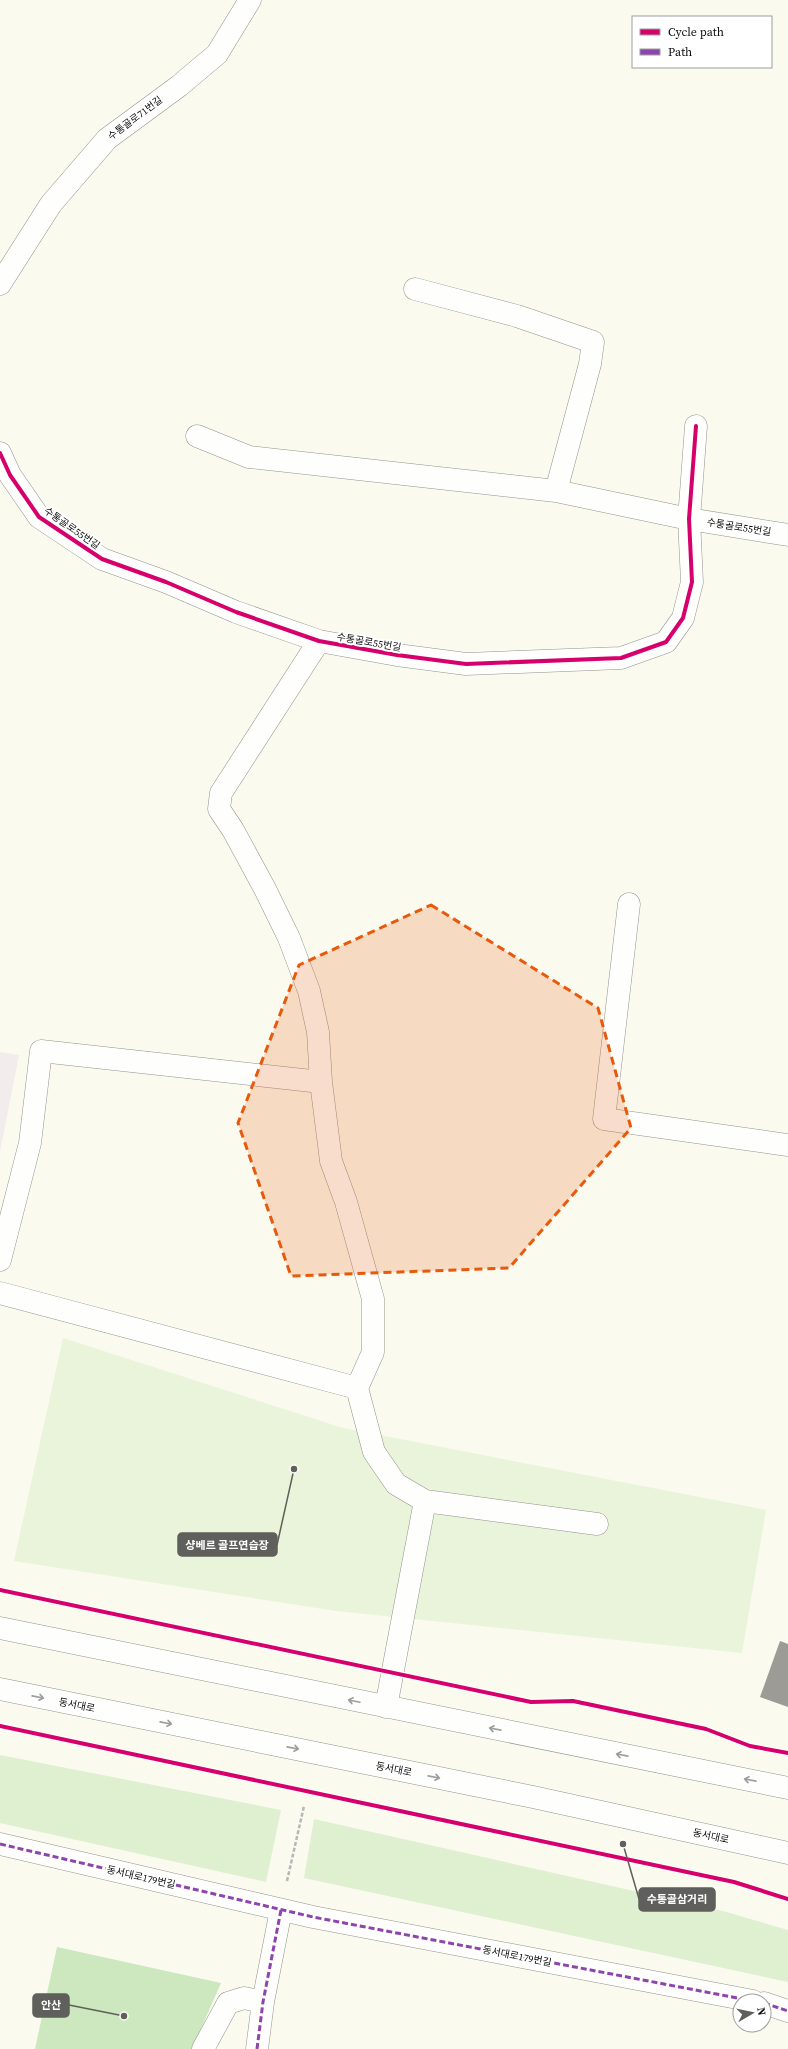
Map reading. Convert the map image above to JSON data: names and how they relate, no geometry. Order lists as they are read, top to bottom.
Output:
{
  "streets": {
    "street": [
      "수통골로71번길",
      "수통골로55번길",
      "동서대로",
      "동서대로179번길"
    ]
  },
  "places": ["샹베르 골프연습장", "수통골삼거리", "안산"],
  "legend": ["Cycle path", "Path"],
  "north": "right"
}
